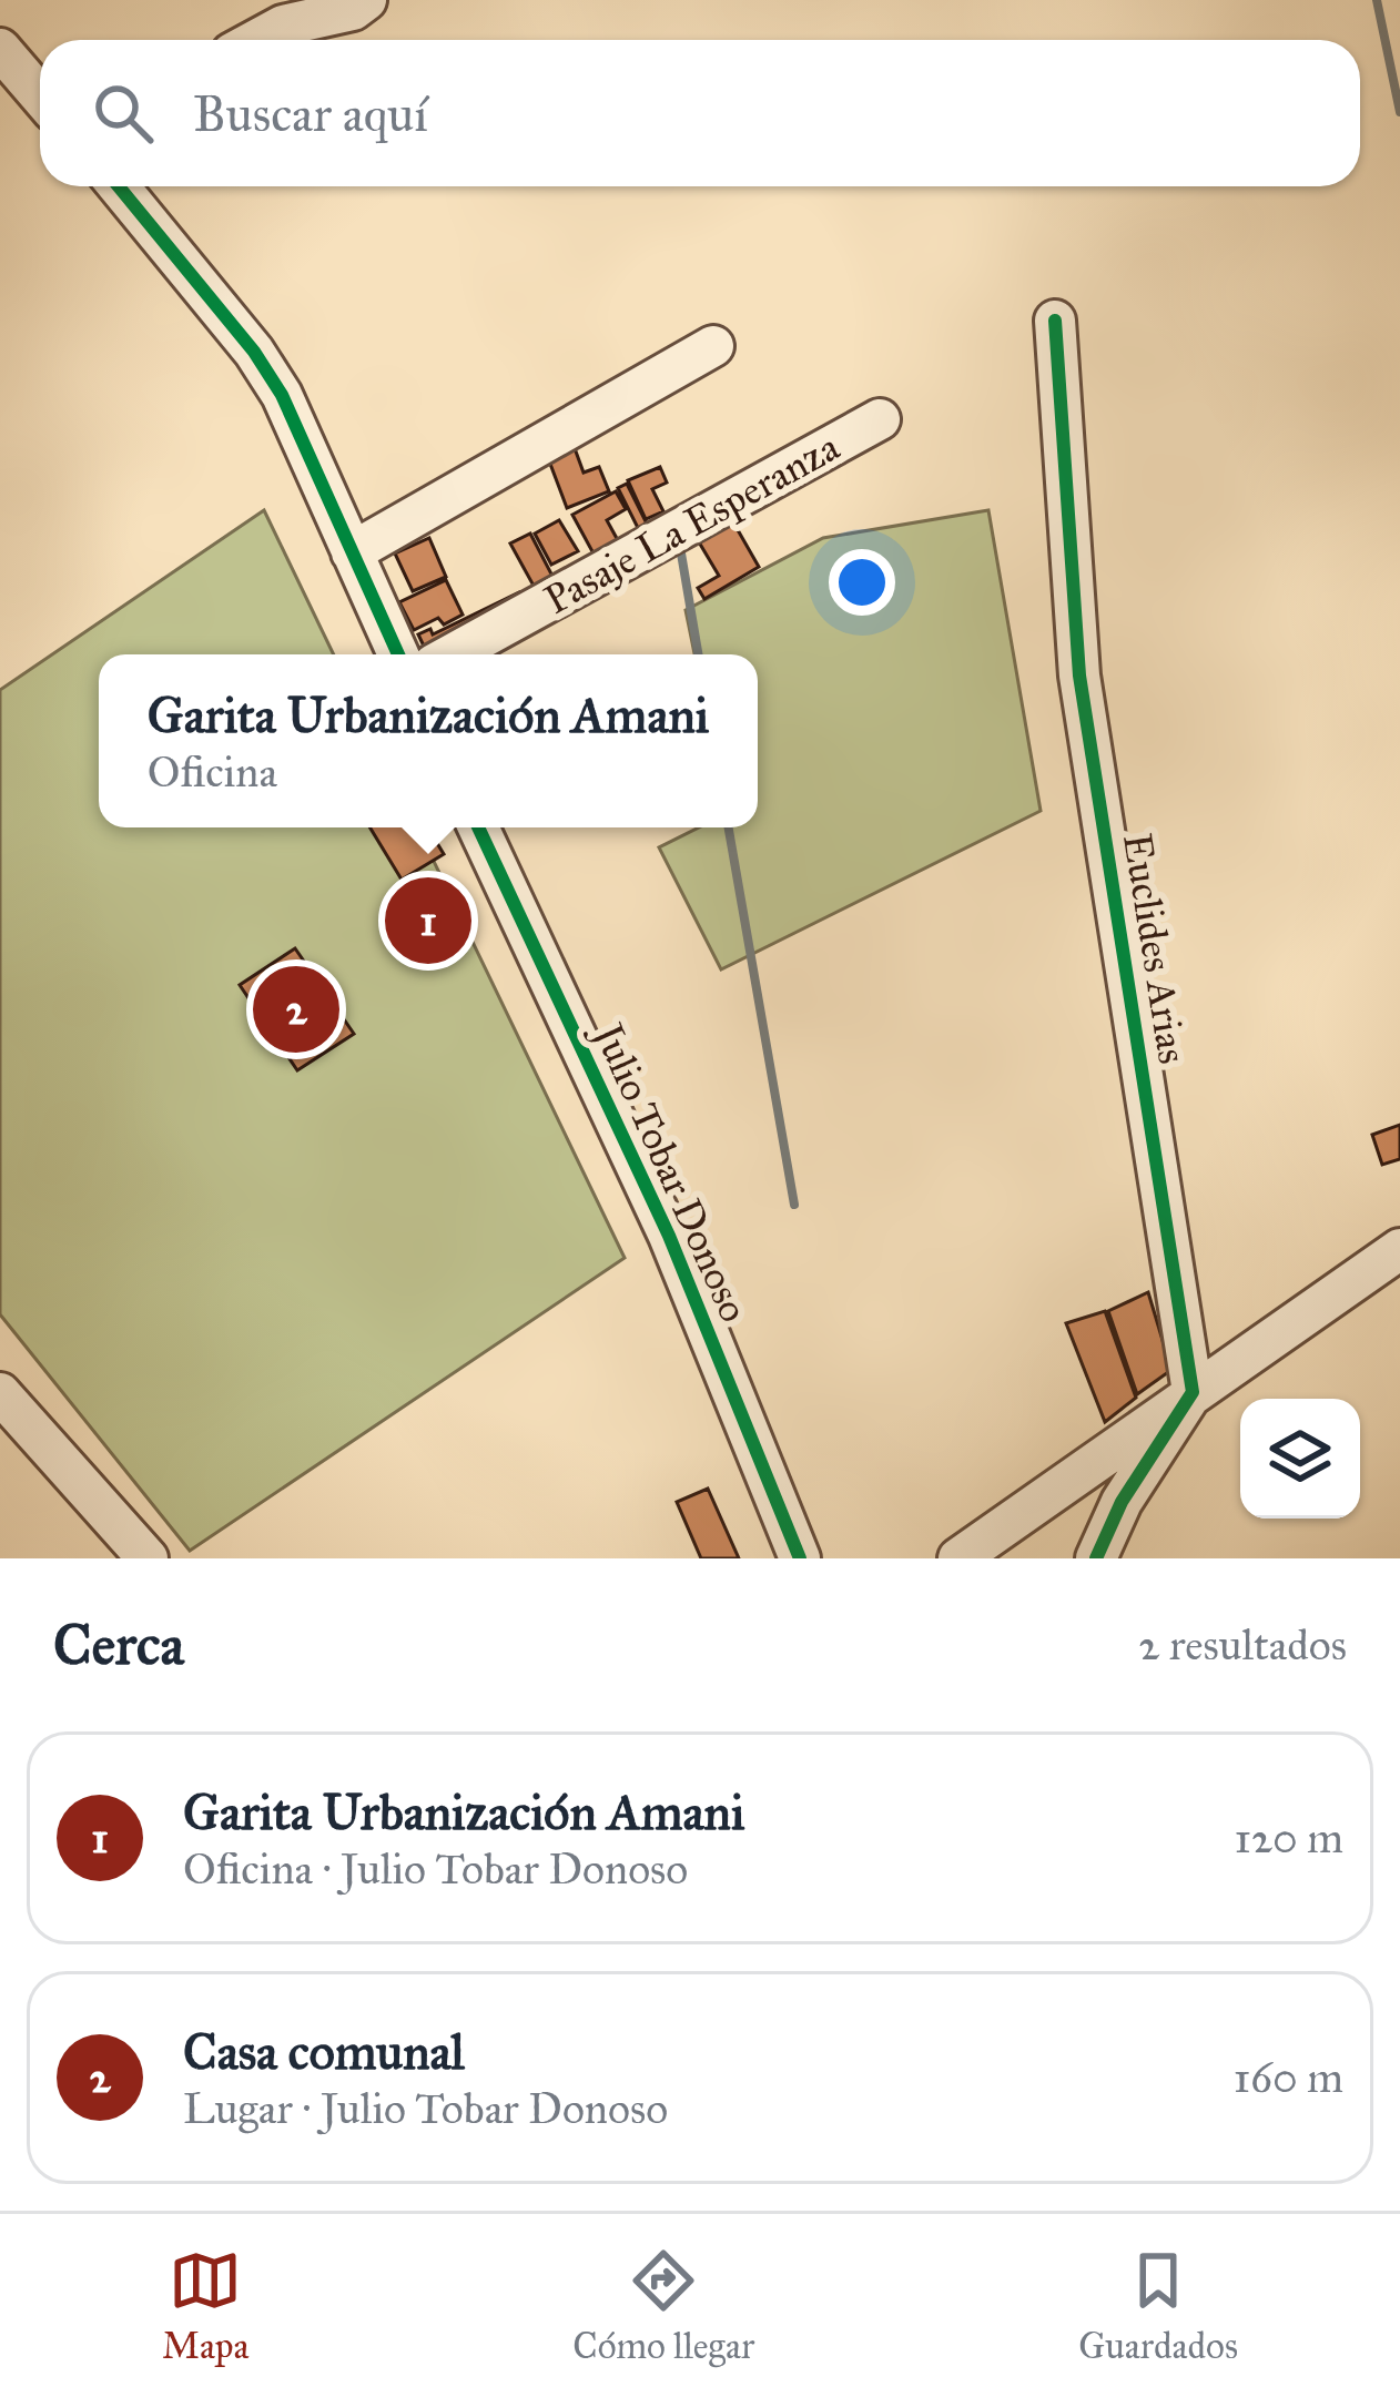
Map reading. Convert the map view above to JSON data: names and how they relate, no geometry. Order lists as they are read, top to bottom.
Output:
{
  "streets": {
    "street": ["Pasaje La Esperanza", "Euclides Arias", "Julio Tobar Donoso"]
  },
  "page": {
    "search": "Buscar aquí",
    "popup": ["Garita Urbanización Amani", "Oficina"],
    "pins": ["1", "2"],
    "heading": ["Cerca", "2 resultados"],
    "list": [
      {
        "mark": "1",
        "name": "Garita Urbanización Amani",
        "note": "Oficina · Julio Tobar Donoso",
        "value": "120 m"
      },
      {
        "mark": "2",
        "name": "Casa comunal",
        "note": "Lugar · Julio Tobar Donoso",
        "value": "160 m"
      }
    ],
    "nav": ["Mapa", "Cómo llegar", "Guardados"]
  }
}
